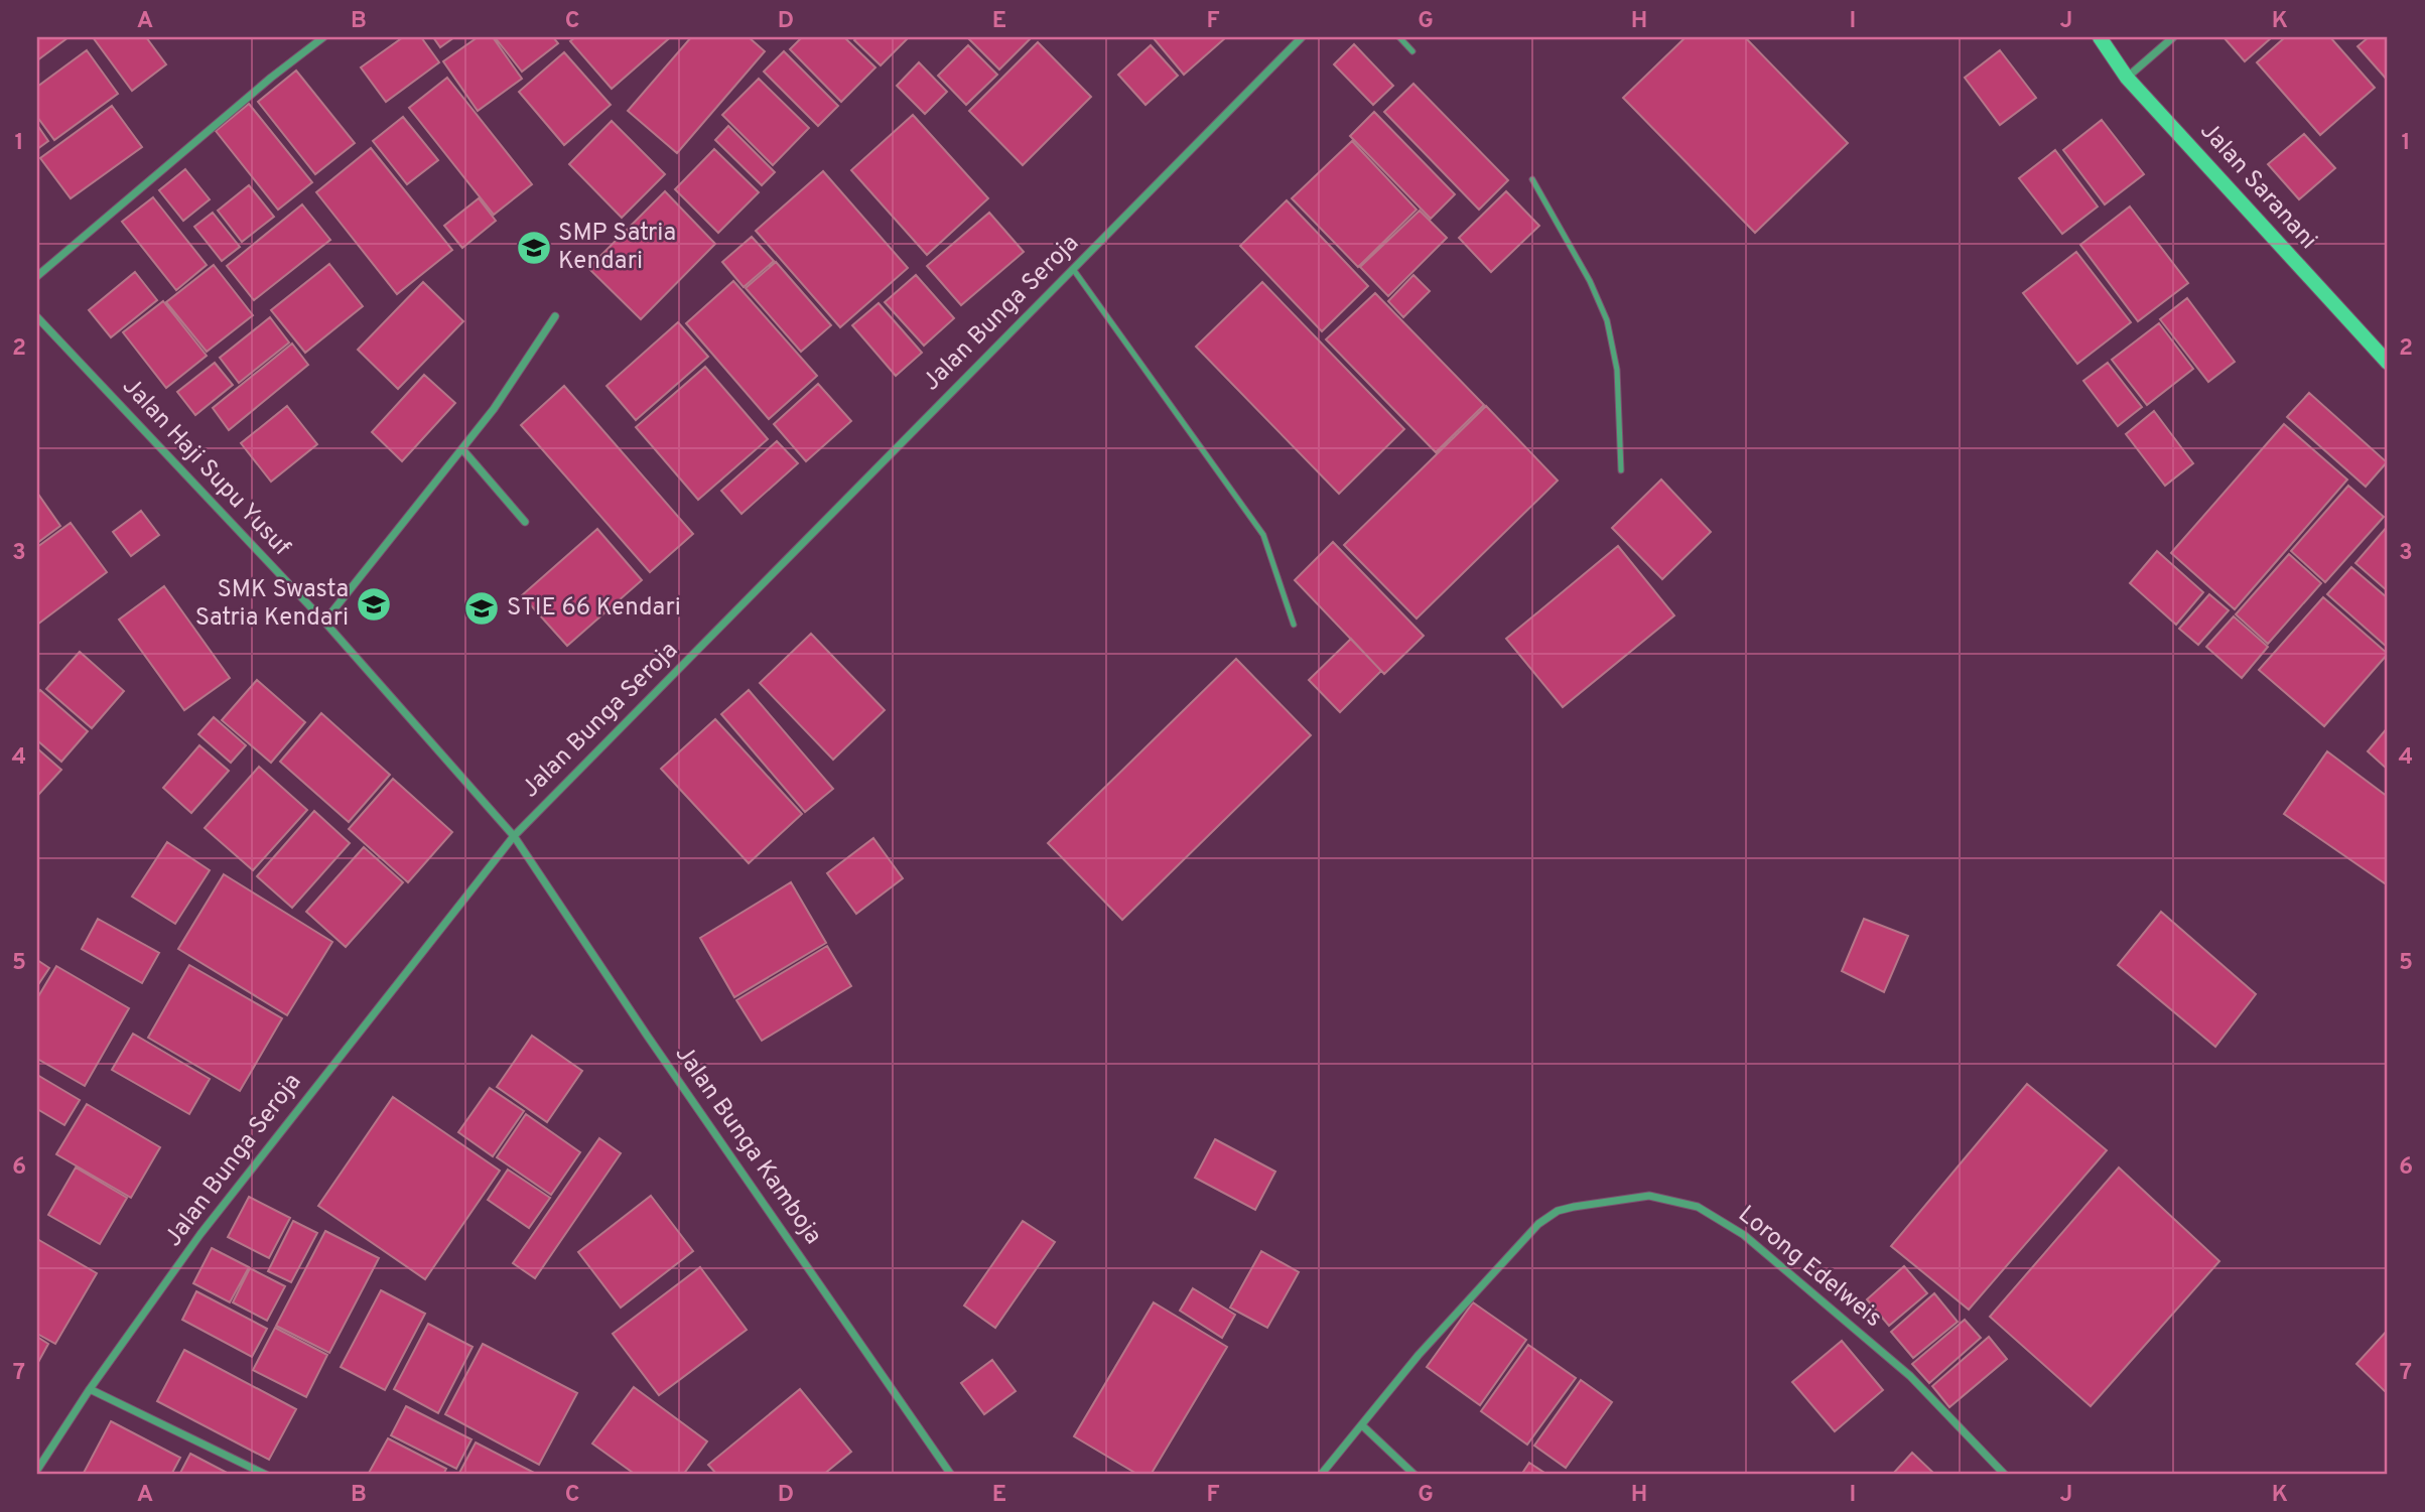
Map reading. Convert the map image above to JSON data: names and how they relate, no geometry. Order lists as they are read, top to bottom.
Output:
{
  "streets": {
    "street": [
      "Jalan Saranani",
      "Jalan Bunga Seroja",
      "Jalan Haji Supu Yusuf",
      "Jalan Bunga Kamboja",
      "Lorong Edelweis"
    ]
  },
  "crossings": [
    ["Jalan Bunga Seroja", "Jalan Haji Supu Yusuf"],
    ["Jalan Bunga Seroja", "Jalan Bunga Kamboja"],
    ["Jalan Haji Supu Yusuf", "Jalan Bunga Kamboja"]
  ],
  "places": {
    "school or university": ["SMP Satria Kendari", "SMK Swasta Satria Kendari", "STIE 66 Kendari"]
  },
  "grid": {
    "columns": [
      "A",
      "B",
      "C",
      "D",
      "E",
      "F",
      "G",
      "H",
      "I",
      "J",
      "K"
    ],
    "rows": [
      "1",
      "2",
      "3",
      "4",
      "5",
      "6",
      "7"
    ]
  }
}
